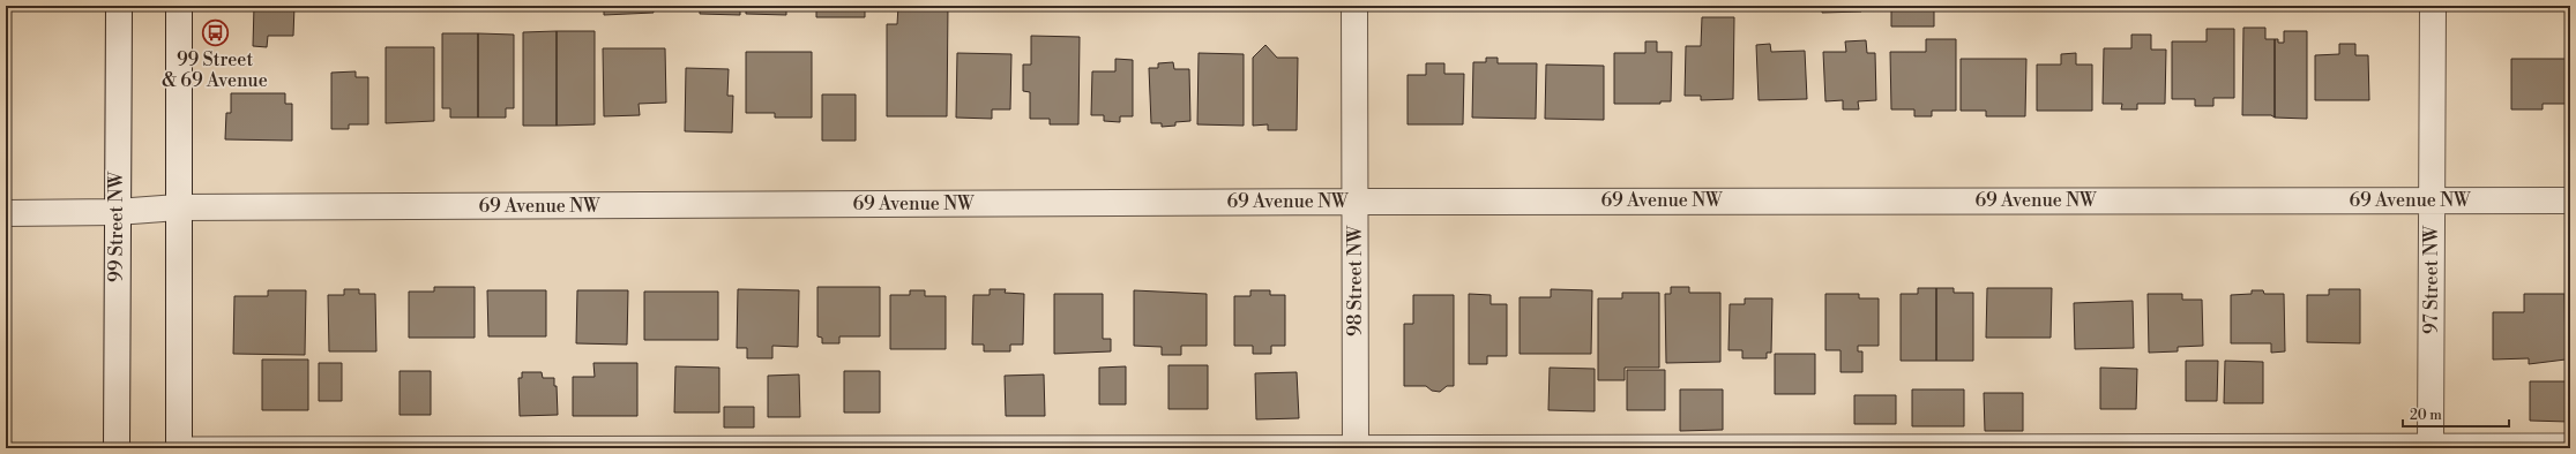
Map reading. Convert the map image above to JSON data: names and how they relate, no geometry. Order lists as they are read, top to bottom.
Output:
{
  "streets": {
    "street": [
      "69 Avenue NW",
      "99 Street NW",
      "97 Street NW",
      "98 Street NW"
    ]
  },
  "crossings": [
    ["69 Avenue NW", "99 Street NW"],
    ["69 Avenue NW", "97 Street NW"],
    ["69 Avenue NW", "98 Street NW"]
  ],
  "places": {
    "bus stop": ["99 Street & 69 Avenue"]
  },
  "scale_bar": "20 m"
}
